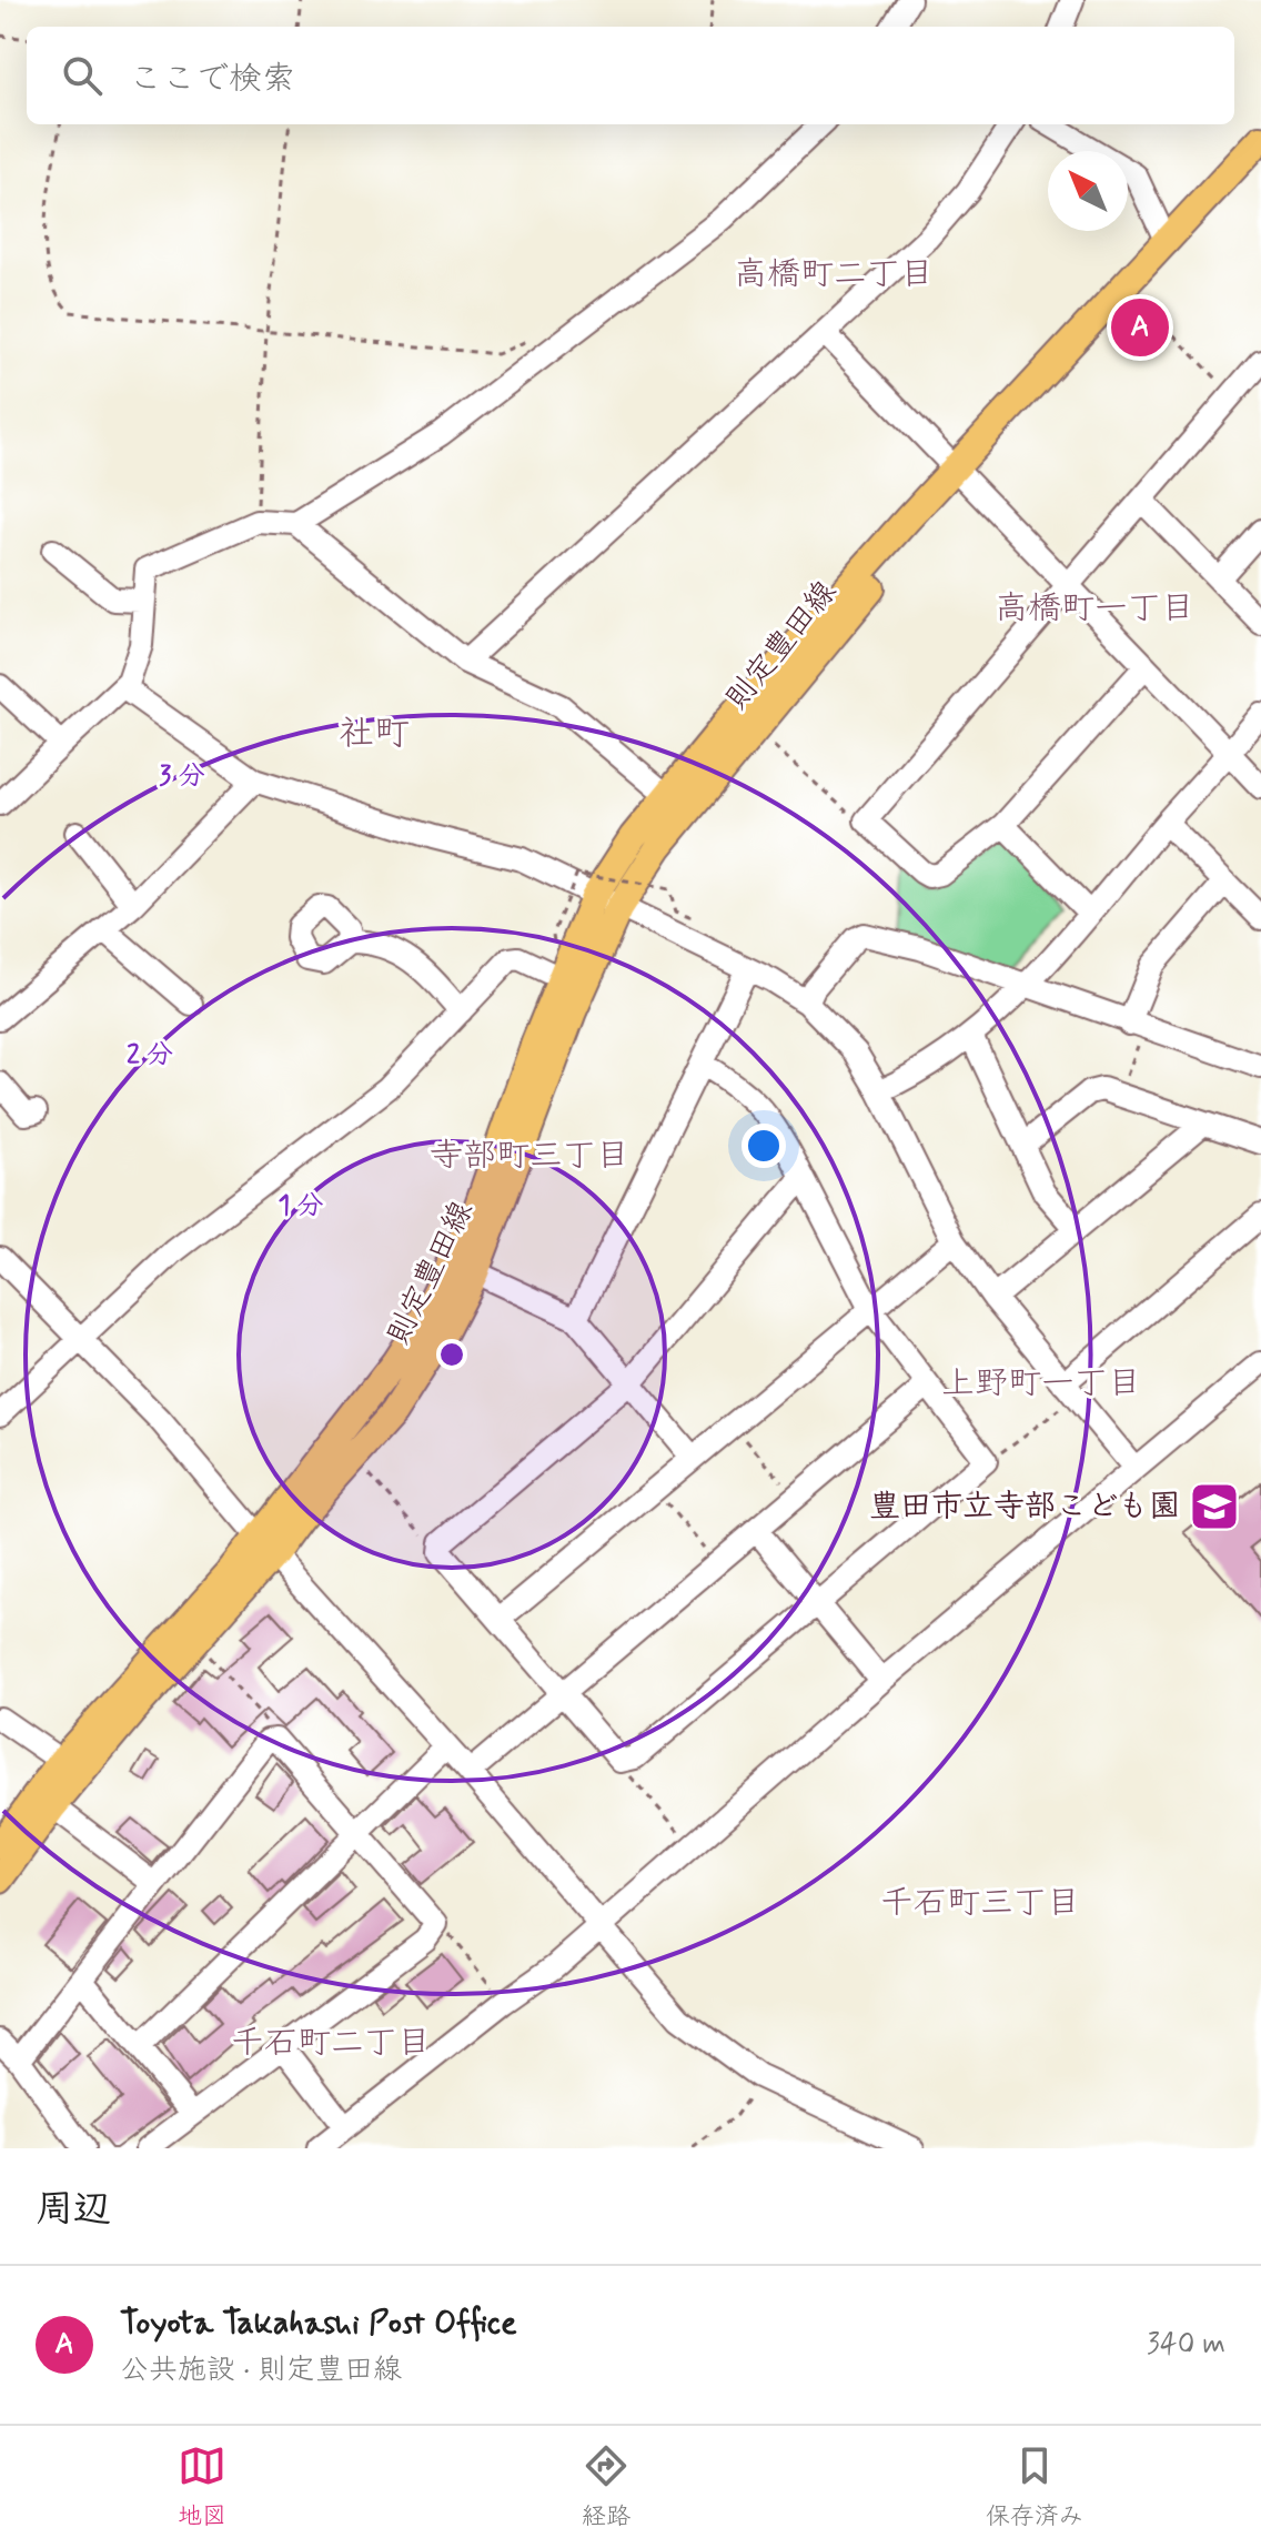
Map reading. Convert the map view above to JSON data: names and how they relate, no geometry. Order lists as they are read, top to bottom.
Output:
{
  "streets": {
    "main road": ["則定豊田線"]
  },
  "districts": [
    "高橋町二丁目",
    "高橋町一丁目",
    "社町",
    "寺部町三丁目",
    "上野町一丁目",
    "千石町三丁目",
    "千石町二丁目"
  ],
  "places": {
    "school or university": ["豊田市立寺部こども園"]
  },
  "north": "top left",
  "page": {
    "search": "ここで検索",
    "pins": "A",
    "heading": "周辺",
    "list": [
      {
        "mark": "A",
        "name": "Toyota Takahashi Post Office",
        "note": "公共施設 · 則定豊田線",
        "value": "340 m"
      }
    ],
    "nav": ["地図", "経路", "保存済み"]
  },
  "rings": ["3 分", "2 分", "1 分"]
}
